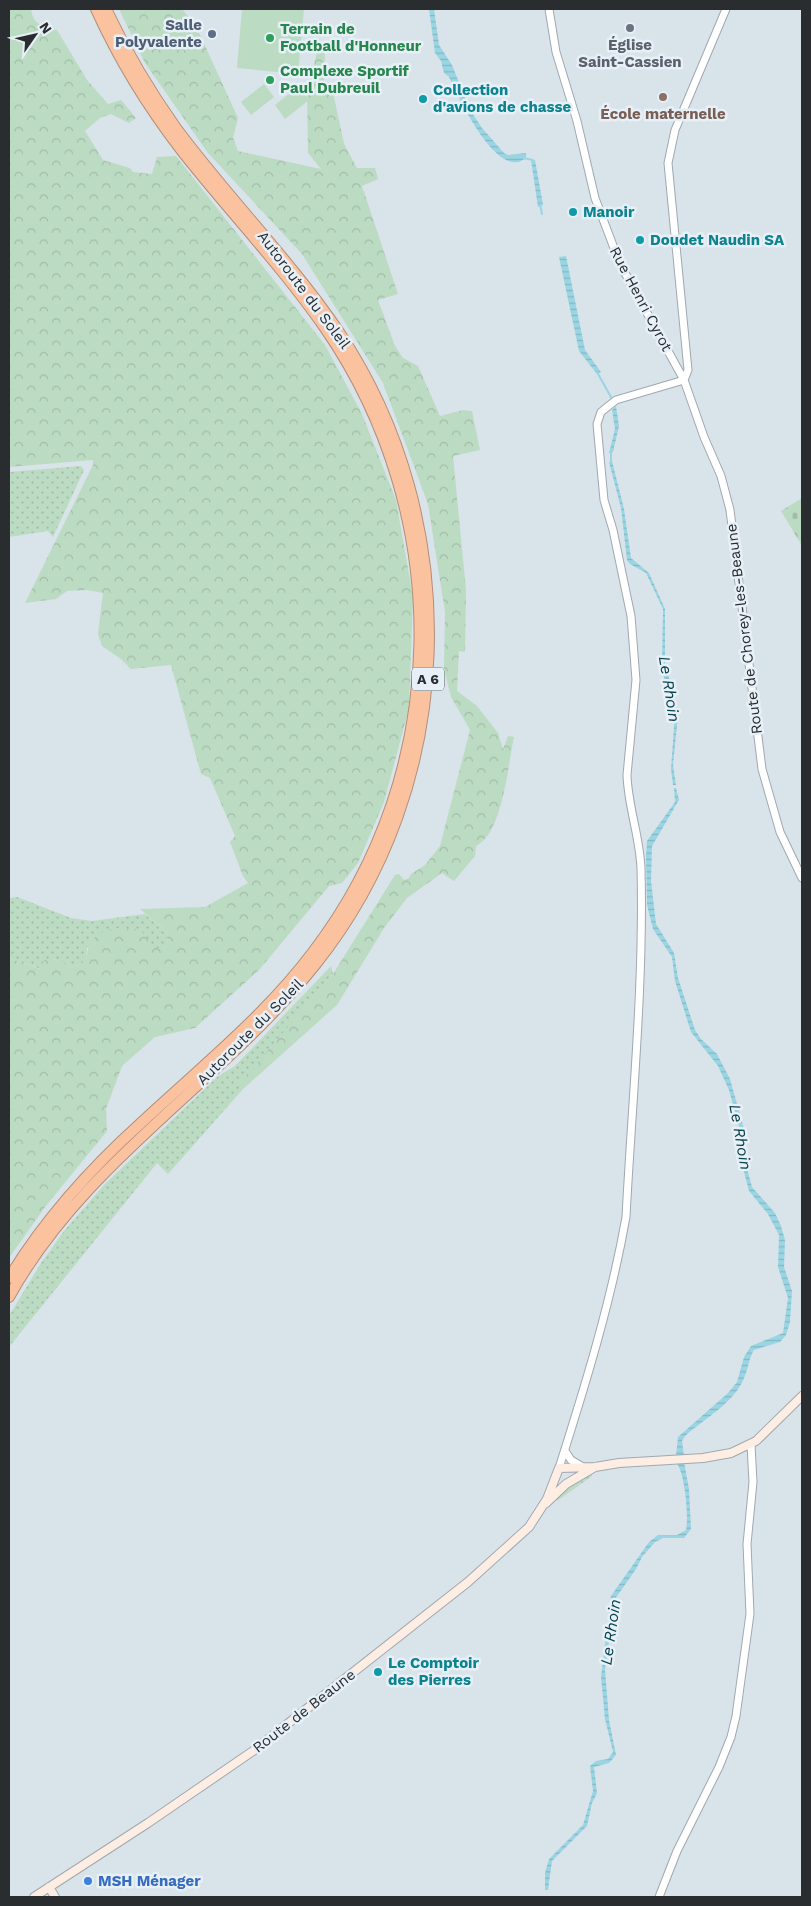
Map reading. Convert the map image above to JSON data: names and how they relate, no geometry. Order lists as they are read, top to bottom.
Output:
{
  "streets": {
    "highway": ["Autoroute du Soleil", "A 6"],
    "main road": ["Route de Beaune"],
    "street": ["Rue Henri Cyrot", "Route de Chorey-les-Beaune"]
  },
  "crossings": [
    ["Rue Henri Cyrot", "Route de Chorey-les-Beaune"]
  ],
  "water": ["Le Rhoin"],
  "places": [
    "Église Saint-Cassien",
    "Salle Polyvalente",
    "Terrain de Football d'Honneur",
    "Complexe Sportif Paul Dubreuil",
    "École maternelle",
    "Collection d'avions de chasse",
    "Manoir",
    "Doudet Naudin SA",
    "Le Comptoir des Pierres",
    "MSH Ménager"
  ],
  "north": "top right"
}
